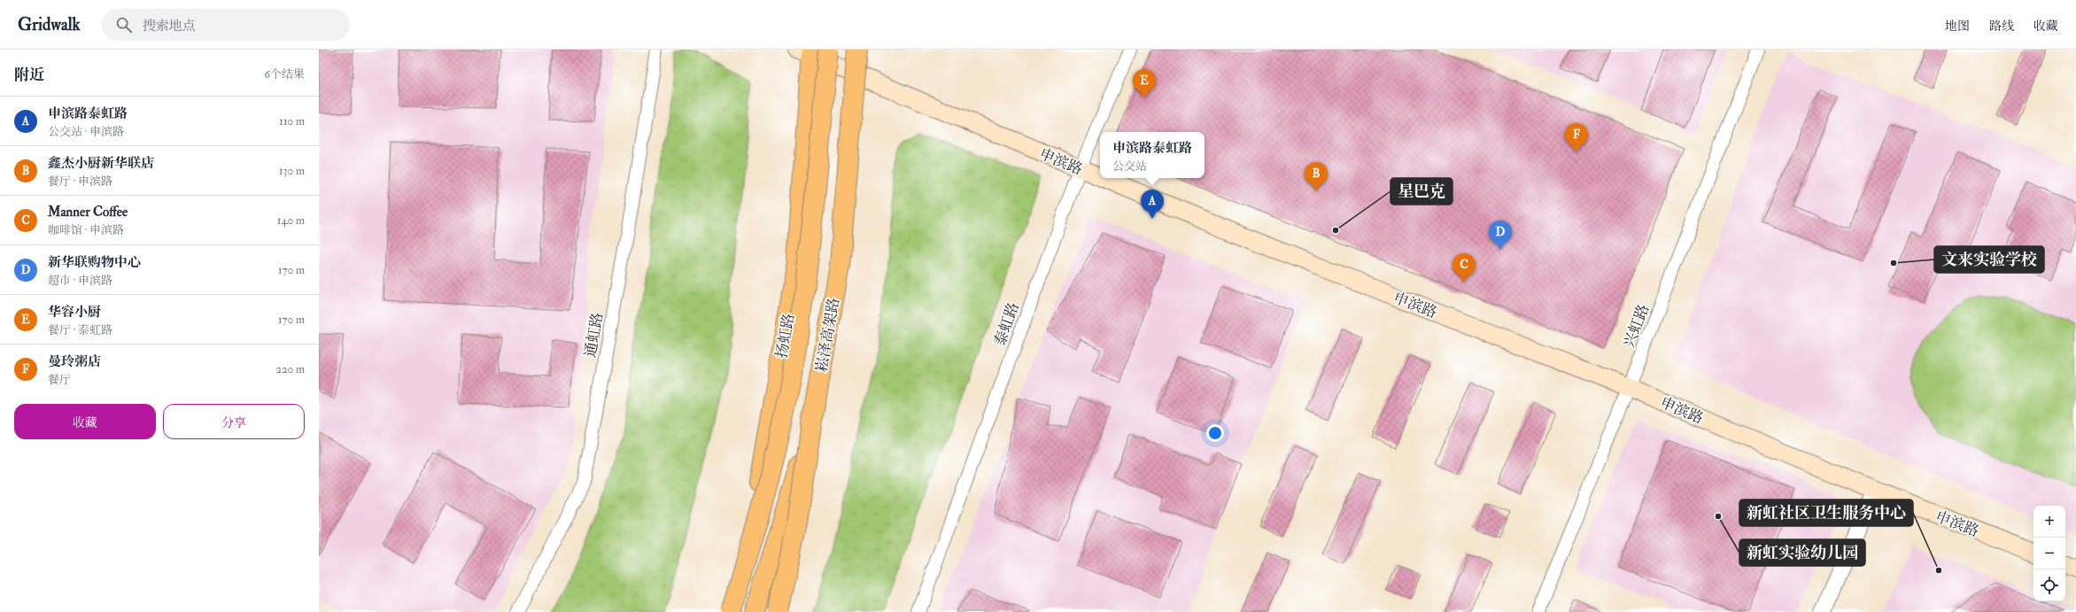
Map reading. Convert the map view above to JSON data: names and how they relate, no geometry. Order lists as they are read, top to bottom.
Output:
{
  "streets": {
    "main road": ["申滨路", "崧泽高架路", "扬虹路"],
    "street": ["泰虹路", "兴虹路", "通虹路"]
  },
  "crossings": [
    ["申滨路", "泰虹路"],
    ["申滨路", "兴虹路"],
    ["申滨路", "崧泽高架路"],
    ["申滨路", "扬虹路"],
    ["崧泽高架路", "扬虹路"]
  ],
  "places": [
    "星巴克",
    "文来实验学校",
    "新虹实验幼儿园",
    "新虹社区卫生服务中心"
  ],
  "page": {
    "header": "Gridwalk",
    "search": "搜索地点",
    "nav": ["地图", "路线", "收藏"],
    "heading": ["附近", "6个结果"],
    "pins": [
      "E",
      "F",
      "B",
      "A",
      "D",
      "C"
    ],
    "list": [
      {
        "mark": "A",
        "name": "申滨路泰虹路",
        "note": "公交站 · 申滨路",
        "value": "110 m"
      },
      {
        "mark": "B",
        "name": "鑫杰小厨新华联店",
        "note": "餐厅 · 申滨路",
        "value": "130 m"
      },
      {
        "mark": "C",
        "name": "Manner Coffee",
        "note": "咖啡馆 · 申滨路",
        "value": "140 m"
      },
      {
        "mark": "D",
        "name": "新华联购物中心",
        "note": "超市 · 申滨路",
        "value": "170 m"
      },
      {
        "mark": "E",
        "name": "华容小厨",
        "note": "餐厅 · 泰虹路",
        "value": "170 m"
      },
      {
        "mark": "F",
        "name": "曼玲粥店",
        "note": "餐厅",
        "value": "220 m"
      }
    ],
    "popup": ["申滨路泰虹路", "公交站"],
    "buttons": ["收藏", "分享"],
    "map_buttons": ["+", "−"]
  }
}
